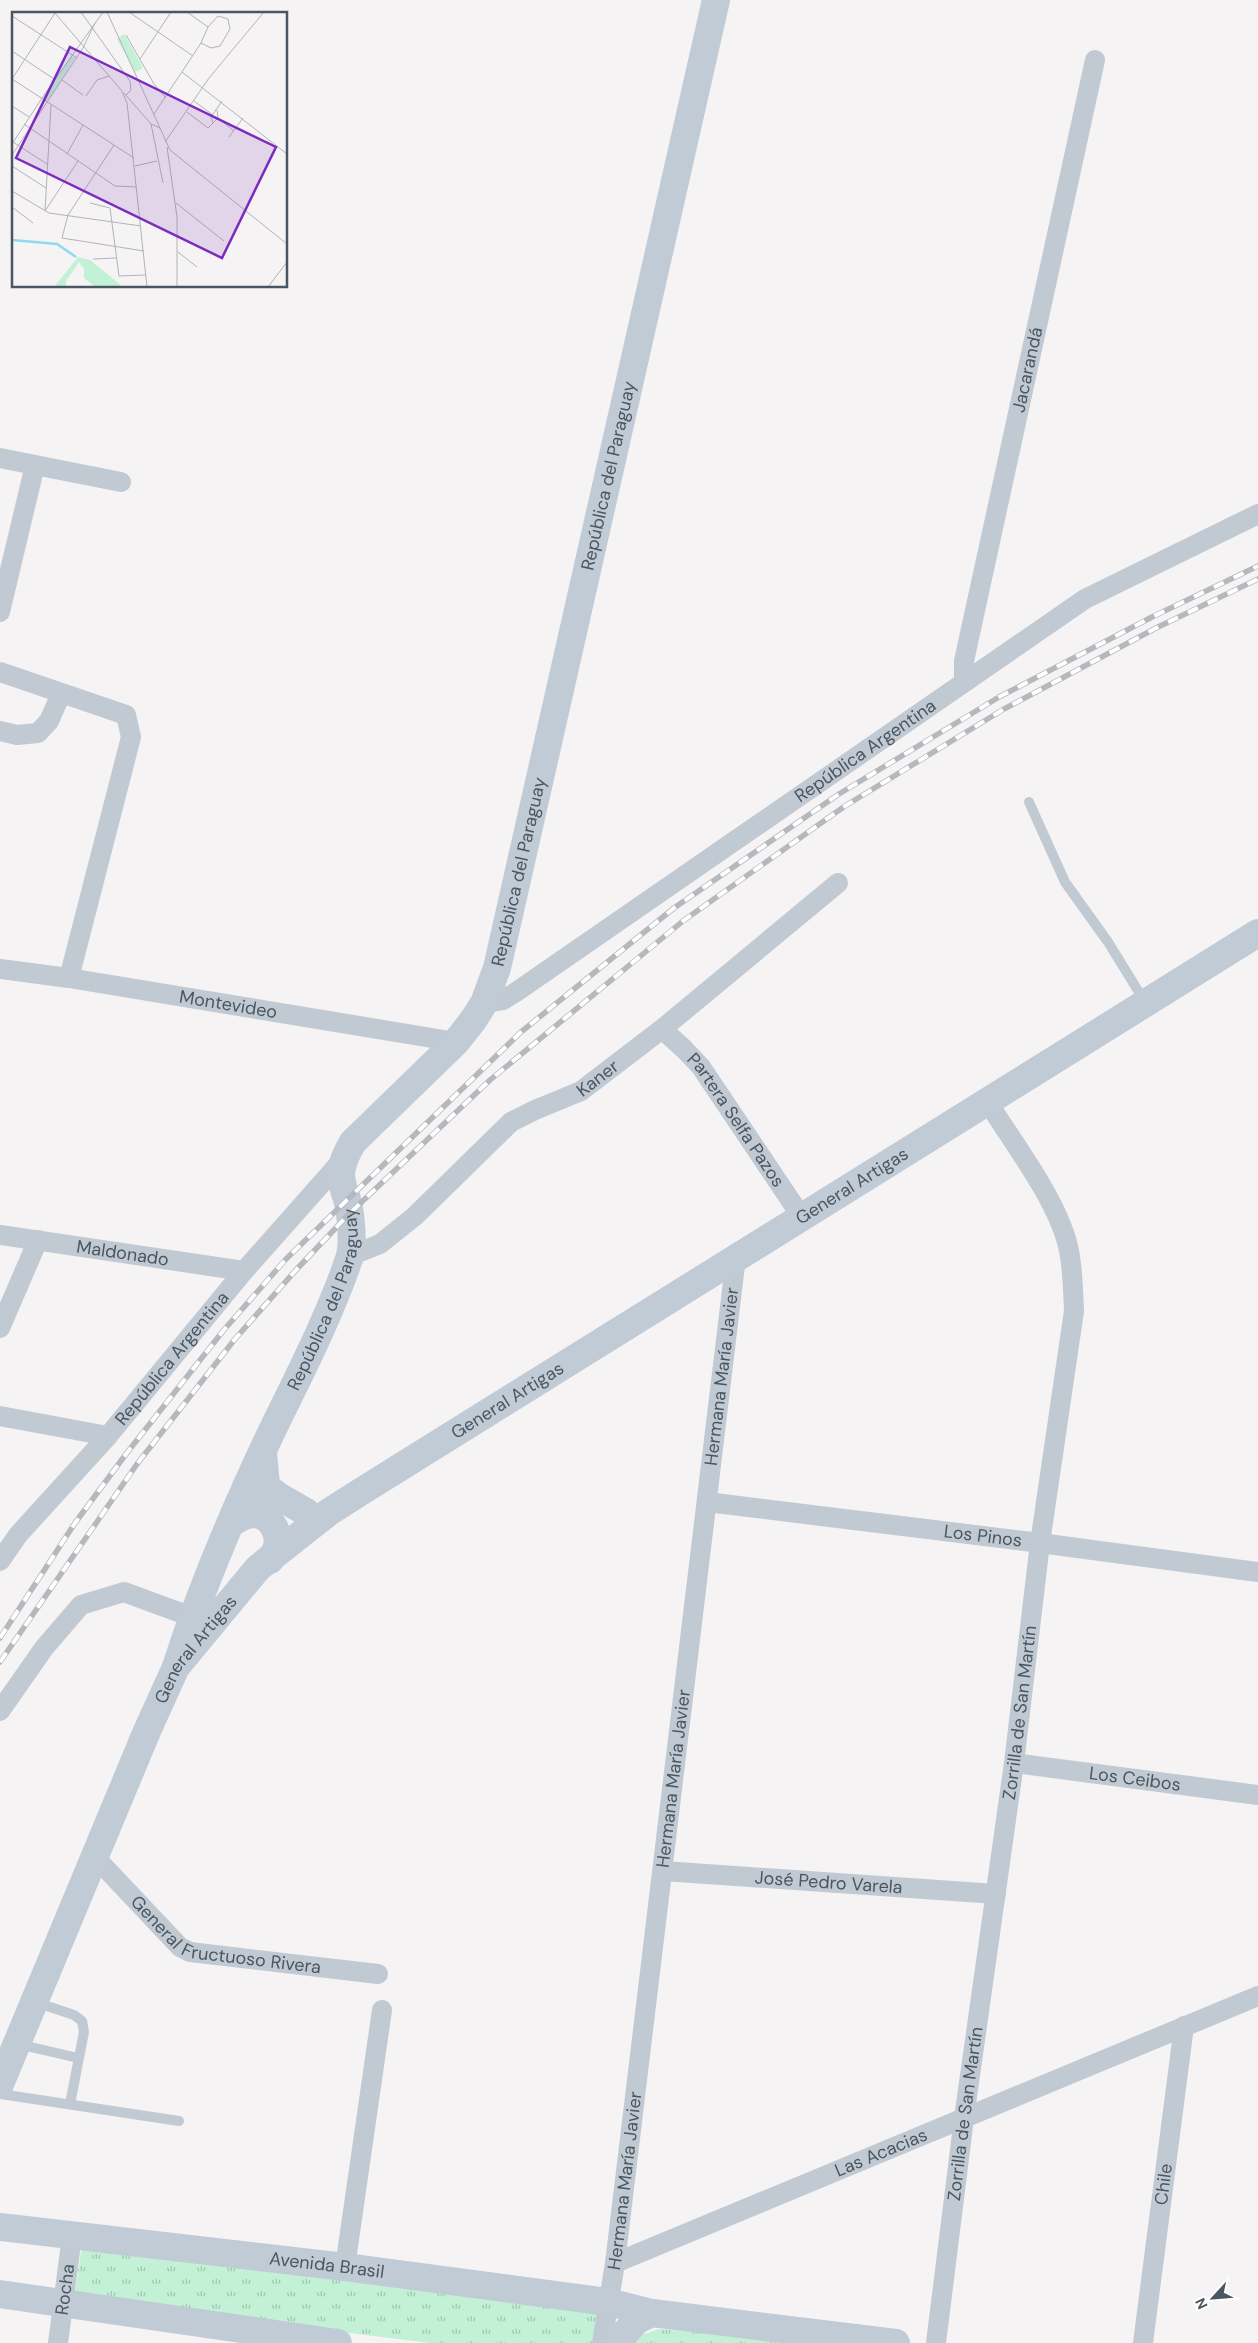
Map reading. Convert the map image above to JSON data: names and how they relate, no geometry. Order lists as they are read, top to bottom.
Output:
{
  "streets": {
    "street": [
      "Jacarandá",
      "República del Paraguay",
      "República Argentina",
      "Montevideo",
      "Kaner",
      "Partera Selfa Pazos",
      "General Artigas",
      "Maldonado",
      "Hermana María Javier",
      "Los Pinos",
      "Zorrilla de San Martín",
      "Los Ceibos",
      "José Pedro Varela",
      "General Fructuoso Rivera",
      "Las Acacias",
      "Chile",
      "Avenida Brasil",
      "Rocha"
    ]
  },
  "crossings": [
    ["Jacarandá", "República Argentina"],
    ["República del Paraguay", "República Argentina"],
    ["República del Paraguay", "Montevideo"],
    ["República del Paraguay", "Kaner"],
    ["República del Paraguay", "General Artigas"],
    ["República Argentina", "Maldonado"],
    ["Kaner", "Partera Selfa Pazos"],
    ["Partera Selfa Pazos", "General Artigas"],
    ["General Artigas", "Hermana María Javier"],
    ["General Artigas", "Zorrilla de San Martín"],
    ["General Artigas", "General Fructuoso Rivera"],
    ["Hermana María Javier", "Los Pinos"],
    ["Hermana María Javier", "José Pedro Varela"],
    ["Hermana María Javier", "Las Acacias"],
    ["Hermana María Javier", "Avenida Brasil"],
    ["Los Pinos", "Zorrilla de San Martín"],
    ["Zorrilla de San Martín", "Los Ceibos"],
    ["Zorrilla de San Martín", "José Pedro Varela"],
    ["Zorrilla de San Martín", "Las Acacias"],
    ["Las Acacias", "Chile"],
    ["Avenida Brasil", "Rocha"]
  ],
  "north": "bottom left"
}
